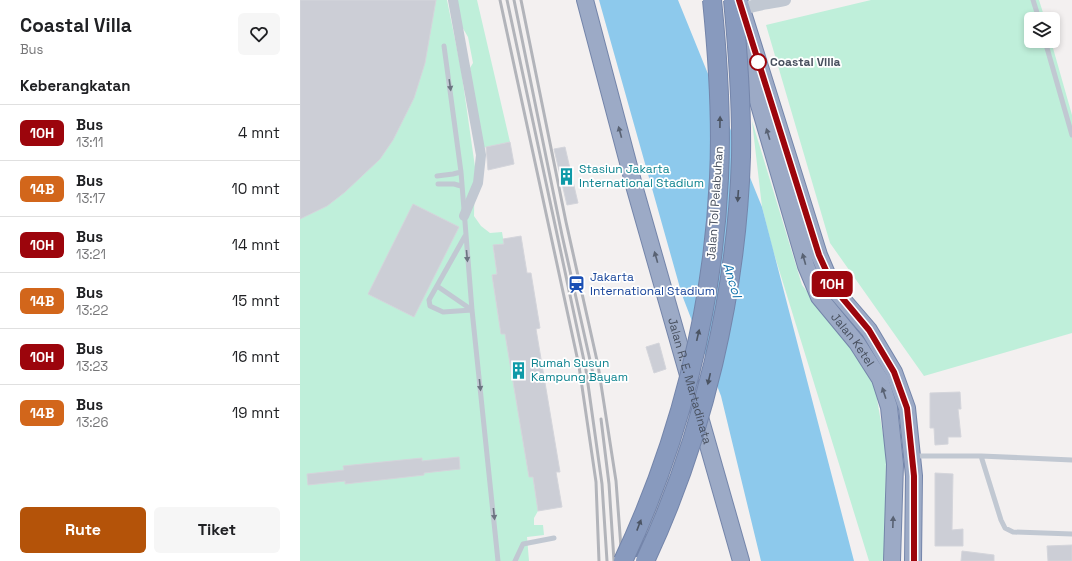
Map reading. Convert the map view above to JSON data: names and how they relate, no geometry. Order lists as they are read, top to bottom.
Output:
{
  "streets": {
    "highway": ["Jalan Tol Pelabuhan", "Jalan Ketel", "Jalan R. E. Martadinata"]
  },
  "crossings": [
    ["Jalan Tol Pelabuhan", "Jalan Ketel"]
  ],
  "one_way": ["Jalan R. E. Martadinata"],
  "water": ["Ancol"],
  "places": {
    "other": ["Coastal Villa"],
    "building": ["Stasiun Jakarta International Stadium", "Rumah Susun Kampung Bayam"],
    "station": ["Jakarta International Stadium"]
  },
  "lines": ["bus line 10H"],
  "page": {
    "heading": [
      ["Coastal Villa", "Bus"],
      "Keberangkatan"
    ],
    "on_map": "10H",
    "list": [
      {
        "mark": "10H",
        "name": "Bus",
        "note": "13:11",
        "value": "4 mnt"
      },
      {
        "mark": "14B",
        "name": "Bus",
        "note": "13:17",
        "value": "10 mnt"
      },
      {
        "mark": "10H",
        "name": "Bus",
        "note": "13:21",
        "value": "14 mnt"
      },
      {
        "mark": "14B",
        "name": "Bus",
        "note": "13:22",
        "value": "15 mnt"
      },
      {
        "mark": "10H",
        "name": "Bus",
        "note": "13:23",
        "value": "16 mnt"
      },
      {
        "mark": "14B",
        "name": "Bus",
        "note": "13:26",
        "value": "19 mnt"
      }
    ],
    "buttons": ["Rute", "Tiket"]
  }
}
